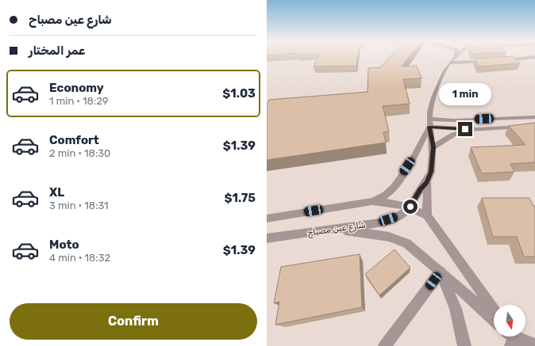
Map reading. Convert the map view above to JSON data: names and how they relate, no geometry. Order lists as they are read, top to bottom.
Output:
{
  "streets": {
    "street": ["شارع عين مصباح"]
  },
  "north": "bottom",
  "page": {
    "banner": ["شارع عين مصباح", "عمر المختار"],
    "list": [
      {
        "name": "Economy",
        "note": "1 min · 18:29",
        "value": "$1.03"
      },
      {
        "name": "Comfort",
        "note": "2 min · 18:30",
        "value": "$1.39"
      },
      {
        "name": "XL",
        "note": "3 min · 18:31",
        "value": "$1.75"
      },
      {
        "name": "Moto",
        "note": "4 min · 18:32",
        "value": "$1.39"
      }
    ],
    "bubble": "1 min",
    "buttons": "Confirm"
  }
}
